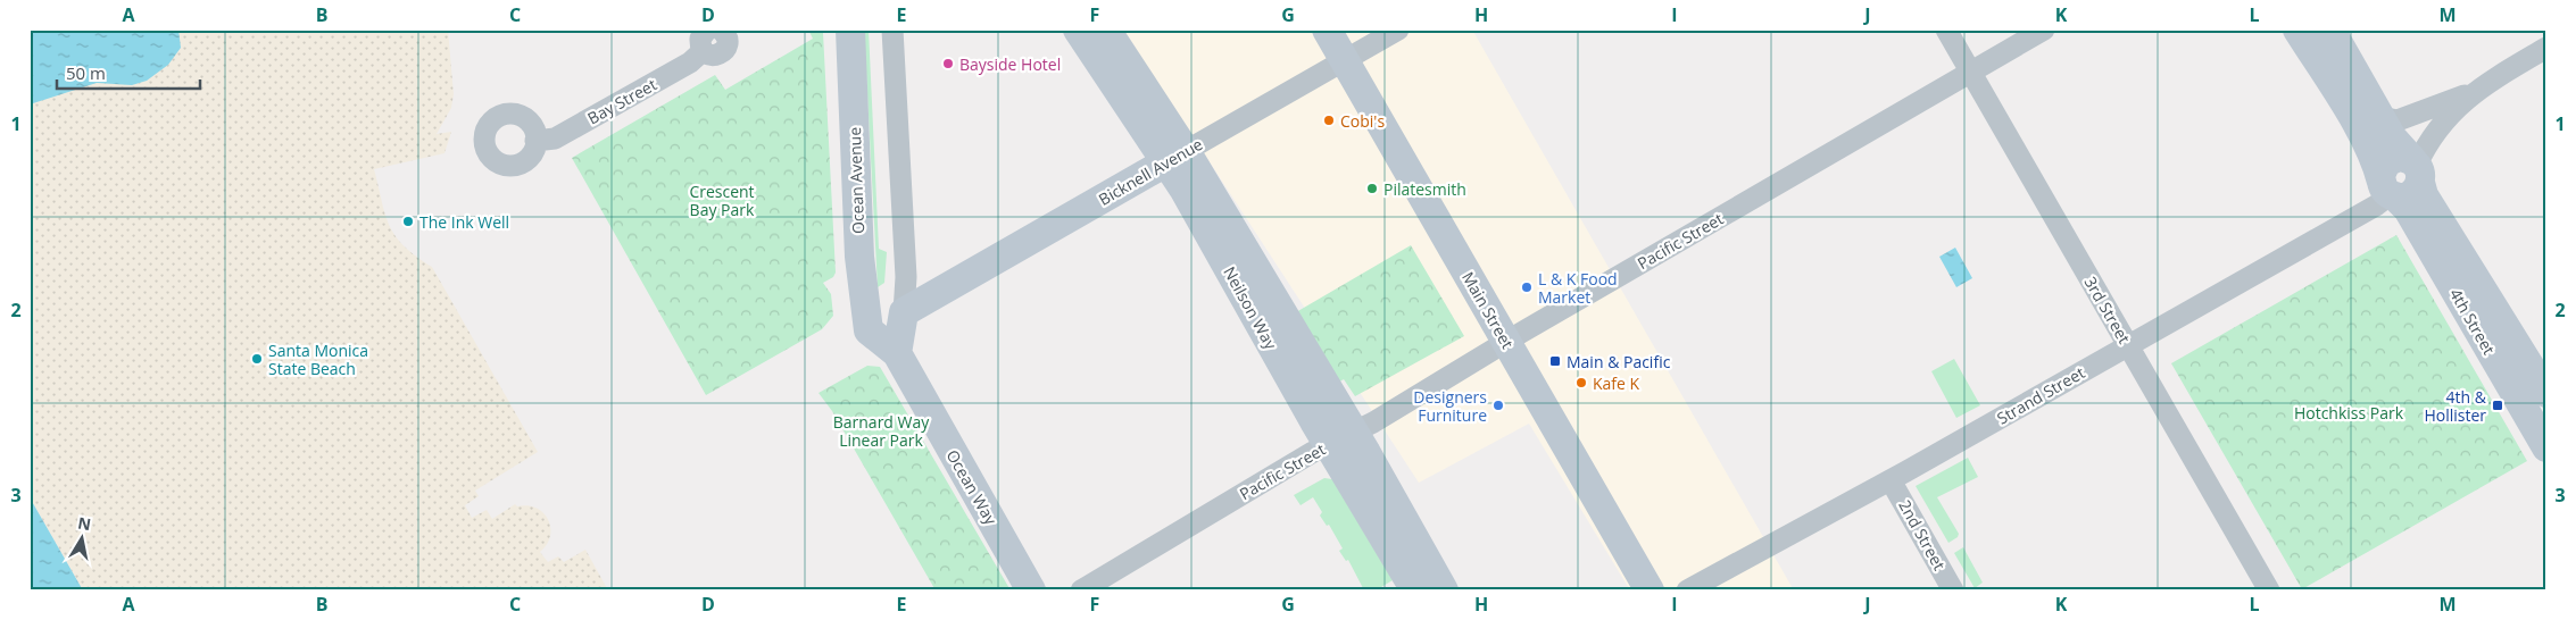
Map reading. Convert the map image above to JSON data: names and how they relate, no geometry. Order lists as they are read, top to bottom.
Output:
{
  "streets": {
    "street": [
      "Bay Street",
      "Bicknell Avenue",
      "Ocean Avenue",
      "Pacific Street",
      "Neilson Way",
      "Main Street",
      "3rd Street",
      "4th Street",
      "Strand Street",
      "Ocean Way",
      "2nd Street"
    ]
  },
  "crossings": [
    ["Bicknell Avenue", "Neilson Way"],
    ["Bicknell Avenue", "Main Street"],
    ["Ocean Avenue", "Ocean Way"],
    ["Pacific Street", "Neilson Way"],
    ["Pacific Street", "Main Street"],
    ["Pacific Street", "3rd Street"],
    ["3rd Street", "Strand Street"],
    ["4th Street", "Strand Street"],
    ["Strand Street", "2nd Street"]
  ],
  "parks": ["Crescent Bay Park", "Hotchkiss Park", "Barnard Way Linear Park"],
  "places": {
    "other": [
      "Bayside Hotel",
      "Cobi's",
      "Pilatesmith",
      "The Ink Well",
      "L & K Food Market",
      "Santa Monica State Beach",
      "Kafe K",
      "Designers Furniture"
    ],
    "transit": ["Main & Pacific", "4th & Hollister"]
  },
  "scale_bar": "50 m",
  "north": "top",
  "grid": {
    "columns": [
      "A",
      "B",
      "C",
      "D",
      "E",
      "F",
      "G",
      "H",
      "I",
      "J",
      "K",
      "L",
      "M"
    ],
    "rows": ["1", "2", "3"]
  }
}
